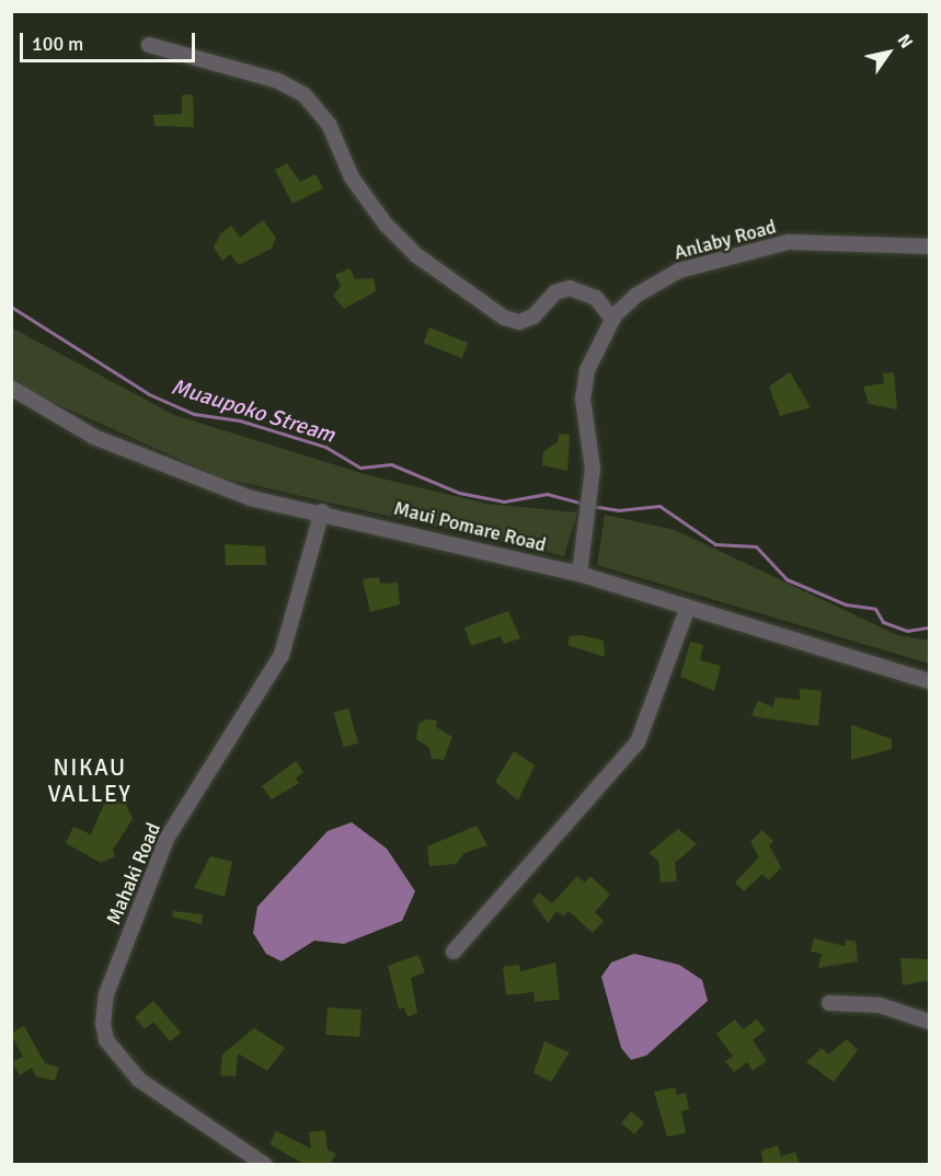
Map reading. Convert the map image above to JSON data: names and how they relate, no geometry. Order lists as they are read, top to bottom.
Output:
{
  "streets": {
    "street": ["Anlaby Road", "Maui Pomare Road", "Mahaki Road"]
  },
  "crossings": [
    ["Anlaby Road", "Maui Pomare Road"],
    ["Maui Pomare Road", "Mahaki Road"]
  ],
  "districts": ["NIKAU VALLEY"],
  "water": ["Muaupoko Stream"],
  "scale_bar": "100 m",
  "north": "top right"
}
